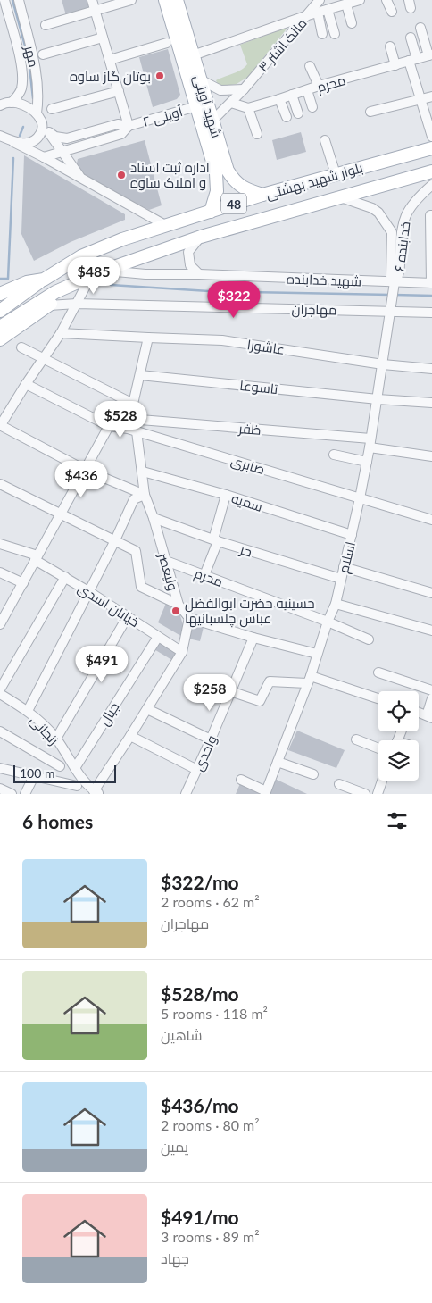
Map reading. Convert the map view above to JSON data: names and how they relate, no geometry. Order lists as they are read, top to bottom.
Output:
{
  "streets": {
    "main road": ["شهید آوینی", "بلوار شهید بهشتی", "48"],
    "street": [
      "مالک اشتر ۳",
      "مهر",
      "محرم",
      "۲ آوینی",
      "خدابنده ۶",
      "شهید خدابنده",
      "مهاجران",
      "عاشورا",
      "تاسوعا",
      "ظفر",
      "صابری",
      "سمیه",
      "حر",
      "اسلام",
      "ولیعصر",
      "خیابان اسدی",
      "جبال",
      "زنجانی",
      "واحدی"
    ]
  },
  "crossings": [
    ["مالک اشتر ۳", "شهید آوینی"],
    ["محرم", "اسلام"],
    ["محرم", "ولیعصر"],
    ["شهید آوینی", "۲ آوینی"],
    ["شهید آوینی", "بلوار شهید بهشتی"],
    ["بلوار شهید بهشتی", "48"],
    ["بلوار شهید بهشتی", "خدابنده ۶"],
    ["بلوار شهید بهشتی", "شهید خدابنده"],
    ["بلوار شهید بهشتی", "مهاجران"],
    ["خدابنده ۶", "شهید خدابنده"],
    ["خدابنده ۶", "اسلام"],
    ["شهید خدابنده", "اسلام"],
    ["مهاجران", "اسلام"],
    ["عاشورا", "اسلام"],
    ["تاسوعا", "اسلام"],
    ["ظفر", "اسلام"],
    ["صابری", "اسلام"],
    ["صابری", "ولیعصر"],
    ["سمیه", "اسلام"],
    ["سمیه", "ولیعصر"],
    ["حر", "اسلام"],
    ["حر", "ولیعصر"],
    ["خیابان اسدی", "جبال"],
    ["جبال", "زنجانی"]
  ],
  "places": ["بوتان گاز ساوه", "اداره ثبت اسناد و املاک ساوه", "حسینیه حضرت ابوالفضل عباس چلسبانیها"],
  "scale_bar": "100 m",
  "page": {
    "price": [
      "$485",
      "$322",
      "$528",
      "$436",
      "$491",
      "$258"
    ],
    "scale": "100 m",
    "heading": "6 homes",
    "list": [
      {
        "name": "$322/mo",
        "note": "2 rooms · 62 m² · مهاجران"
      },
      {
        "name": "$528/mo",
        "note": "5 rooms · 118 m² · شاهین"
      },
      {
        "name": "$436/mo",
        "note": "2 rooms · 80 m² · یمین"
      },
      {
        "name": "$491/mo",
        "note": "3 rooms · 89 m² · جهاد"
      }
    ]
  }
}
